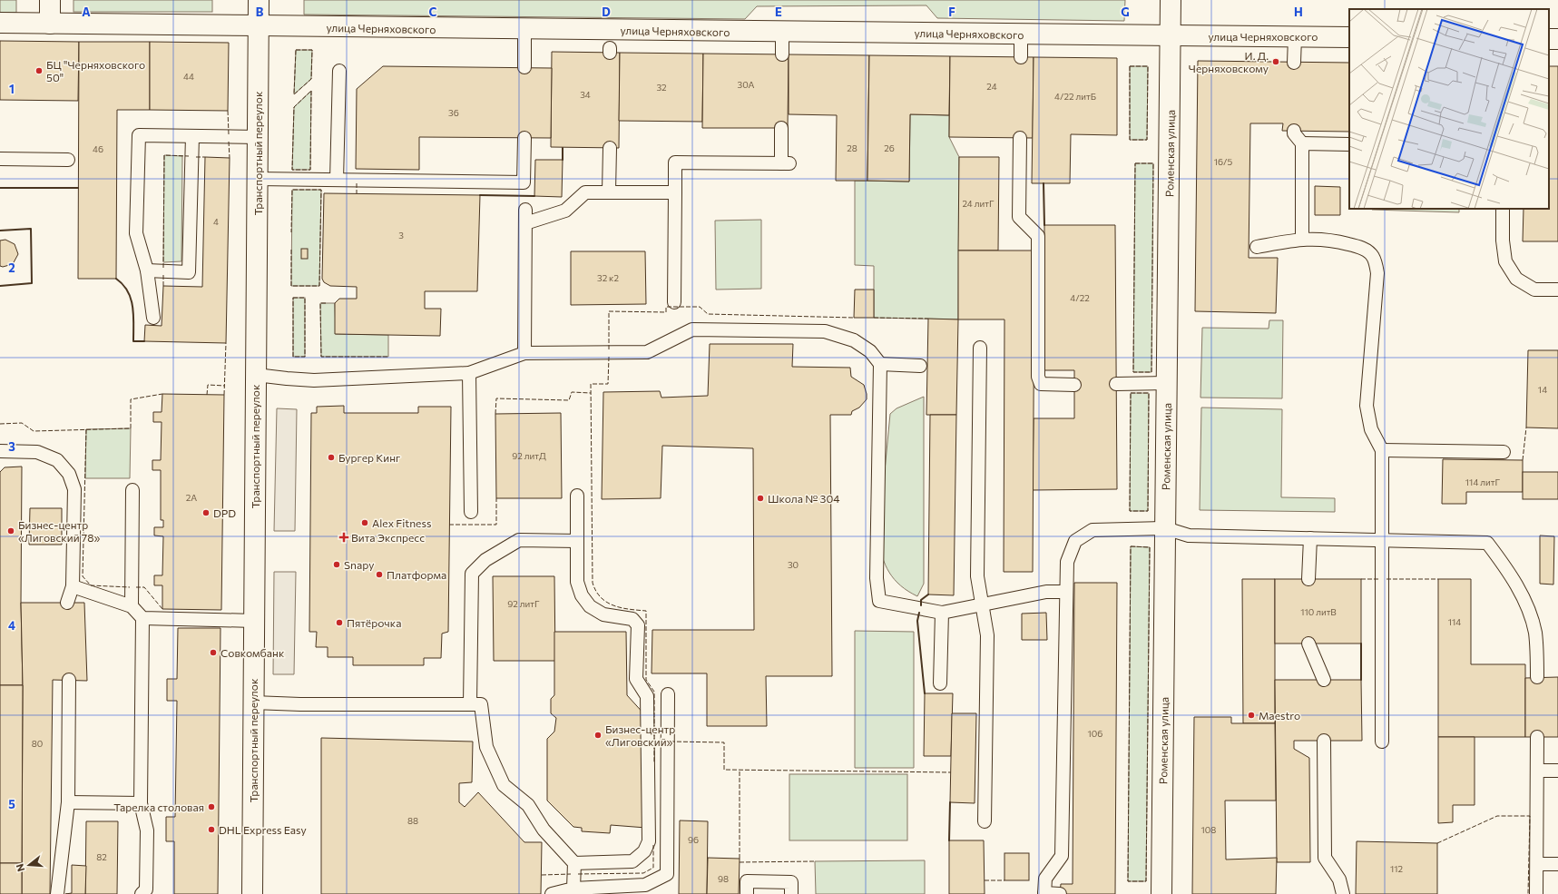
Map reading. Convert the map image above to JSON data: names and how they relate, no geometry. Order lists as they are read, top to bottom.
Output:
{
  "streets": {
    "street": ["улица Черняховского", "Транспортный переулок", "Роменская улица"]
  },
  "crossings": [
    ["улица Черняховского", "Транспортный переулок"],
    ["улица Черняховского", "Роменская улица"]
  ],
  "places": {
    "other": [
      "И. Д. Черняховскому",
      "БЦ \"Черняховского 50\"",
      "Бургер Кинг",
      "Школа № 304",
      "DPD",
      "Alex Fitness",
      "Бизнес-центр «Лиговский 78»",
      "Snapy",
      "Платформа",
      "Пятёрочка",
      "Совкомбанк",
      "Maestro",
      "Бизнес-центр «Лиговский»",
      "Тарелка столовая",
      "DHL Express Easy"
    ],
    "health": ["Вита Экспресс"]
  },
  "house_numbers": [
    "44",
    "30А",
    "24",
    "32",
    "34",
    "4/22 литБ",
    "36",
    "28",
    "26",
    "46",
    "16/5",
    "24 литГ",
    "4",
    "3",
    "32 к2",
    "4/22",
    "14",
    "92 литД",
    "114 литГ",
    "2А",
    "30",
    "92 литГ",
    "110 литВ",
    "114",
    "106",
    "80",
    "88",
    "108",
    "96",
    "82",
    "112",
    "98"
  ],
  "north": "left",
  "grid": {
    "columns": [
      "A",
      "B",
      "C",
      "D",
      "E",
      "F",
      "G",
      "H"
    ],
    "rows": [
      "1",
      "2",
      "3",
      "4",
      "5"
    ]
  }
}
